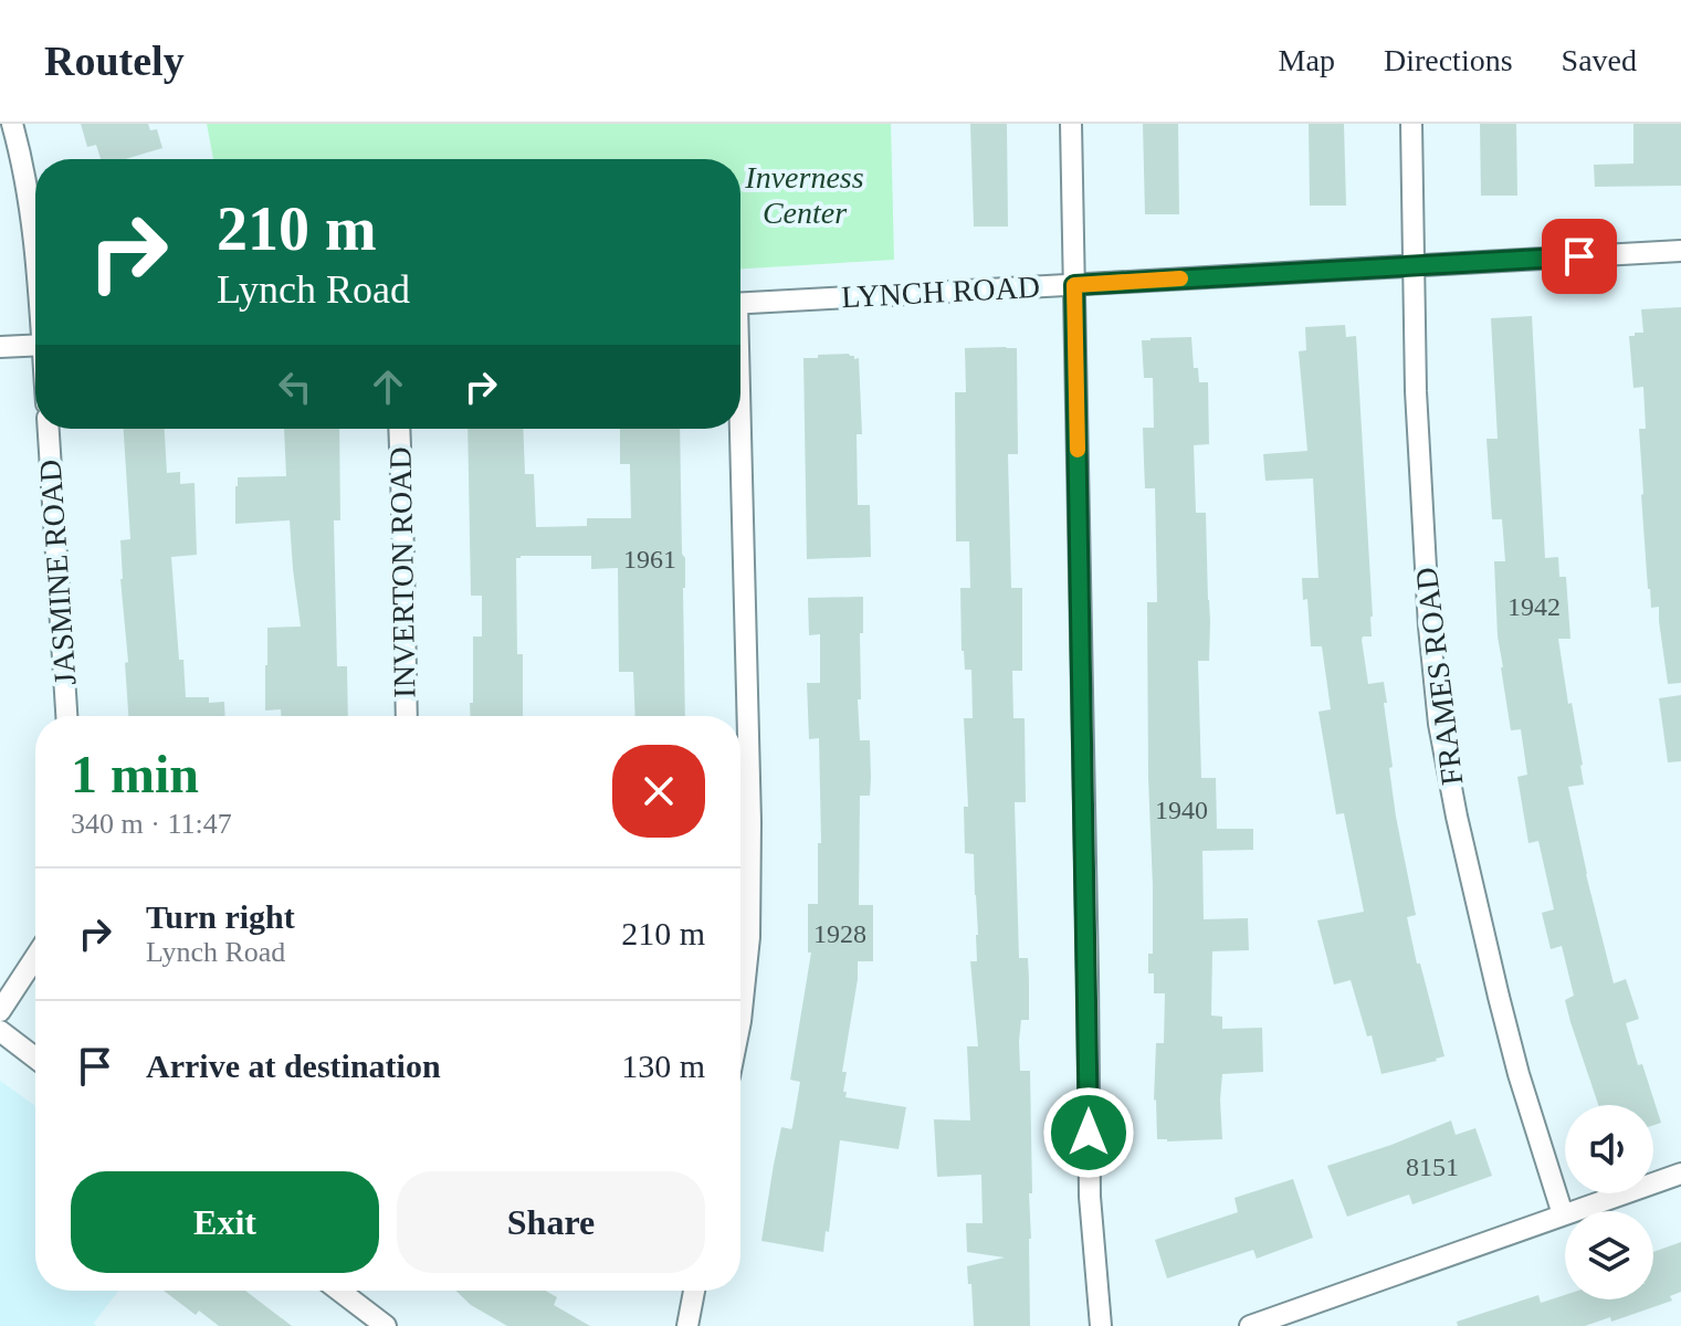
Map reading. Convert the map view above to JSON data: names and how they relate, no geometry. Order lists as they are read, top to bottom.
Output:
{
  "streets": {
    "street": [
      "LYNCH ROAD",
      "JASMINE ROAD",
      "INVERTON ROAD",
      "FRAMES ROAD"
    ]
  },
  "crossings": [
    ["LYNCH ROAD", "FRAMES ROAD"]
  ],
  "parks": ["Inverness Center"],
  "house_numbers": [
    "1961",
    "1942",
    "1940",
    "1928",
    "8151"
  ],
  "page": {
    "header": "Routely",
    "nav": ["Map", "Directions", "Saved"],
    "turn": ["210 m", "Lynch Road"],
    "heading": ["1 min", "340 m · 11:47"],
    "list": [
      {
        "name": "Turn right",
        "note": "Lynch Road",
        "value": "210 m"
      },
      {
        "name": "Arrive at destination",
        "value": "130 m"
      }
    ],
    "buttons": ["Exit", "Share"]
  }
}
